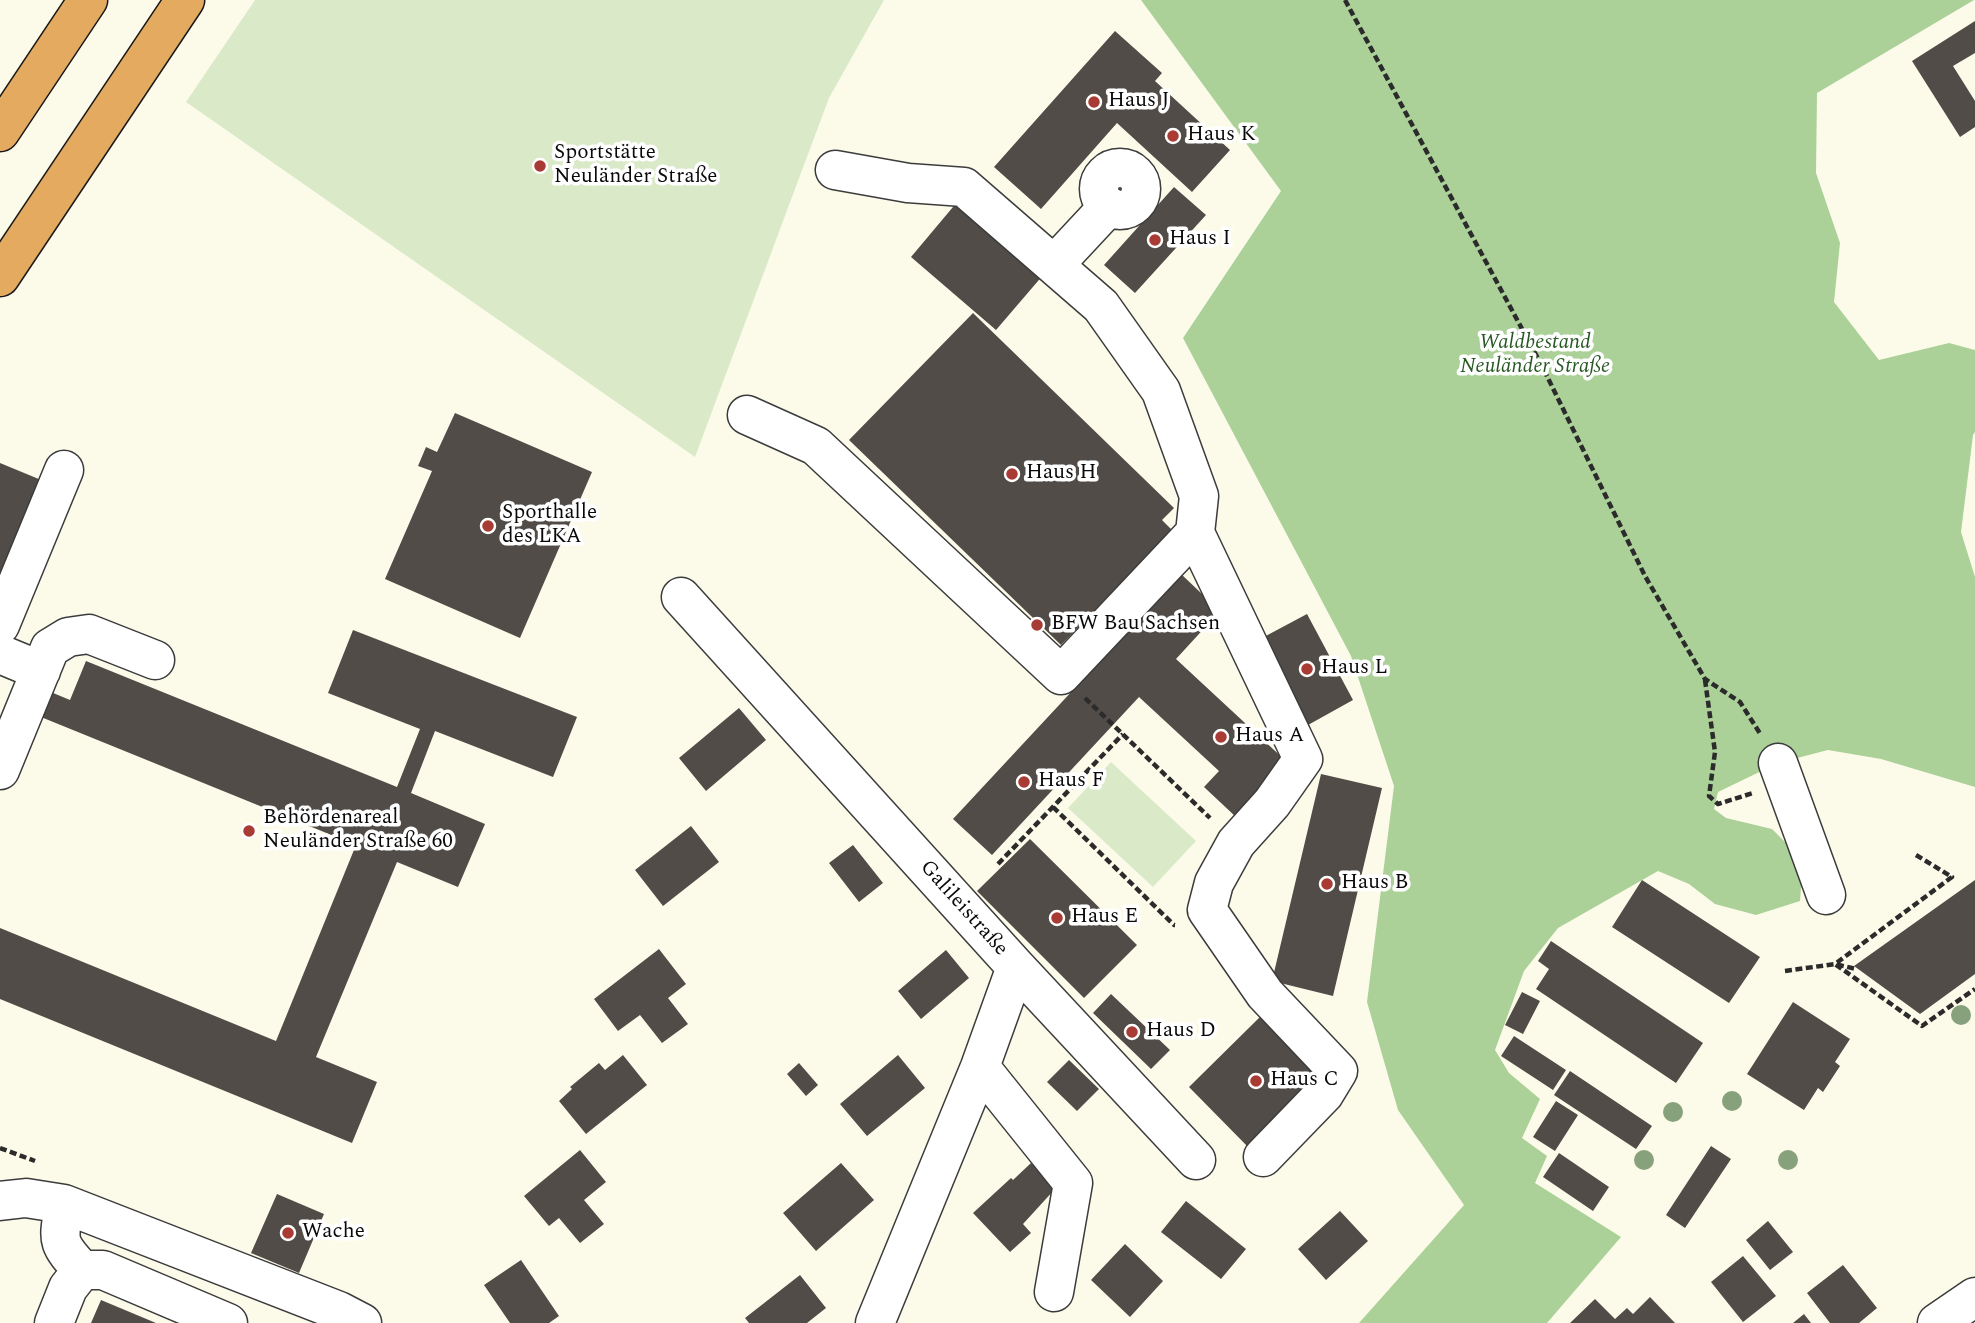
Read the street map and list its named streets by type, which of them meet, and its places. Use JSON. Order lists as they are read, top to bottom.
{
  "streets": {
    "street": ["Galileistraße"]
  },
  "parks": ["Waldbestand Neuländer Straße"],
  "places": [
    "Haus J",
    "Haus K",
    "Sportstätte Neuländer Straße",
    "Haus I",
    "Haus H",
    "Sporthalle des LKA",
    "BFW Bau Sachsen",
    "Haus L",
    "Haus A",
    "Haus F",
    "Behördenareal Neuländer Straße 60",
    "Haus B",
    "Haus E",
    "Haus D",
    "Haus C",
    "Wache"
  ]
}
